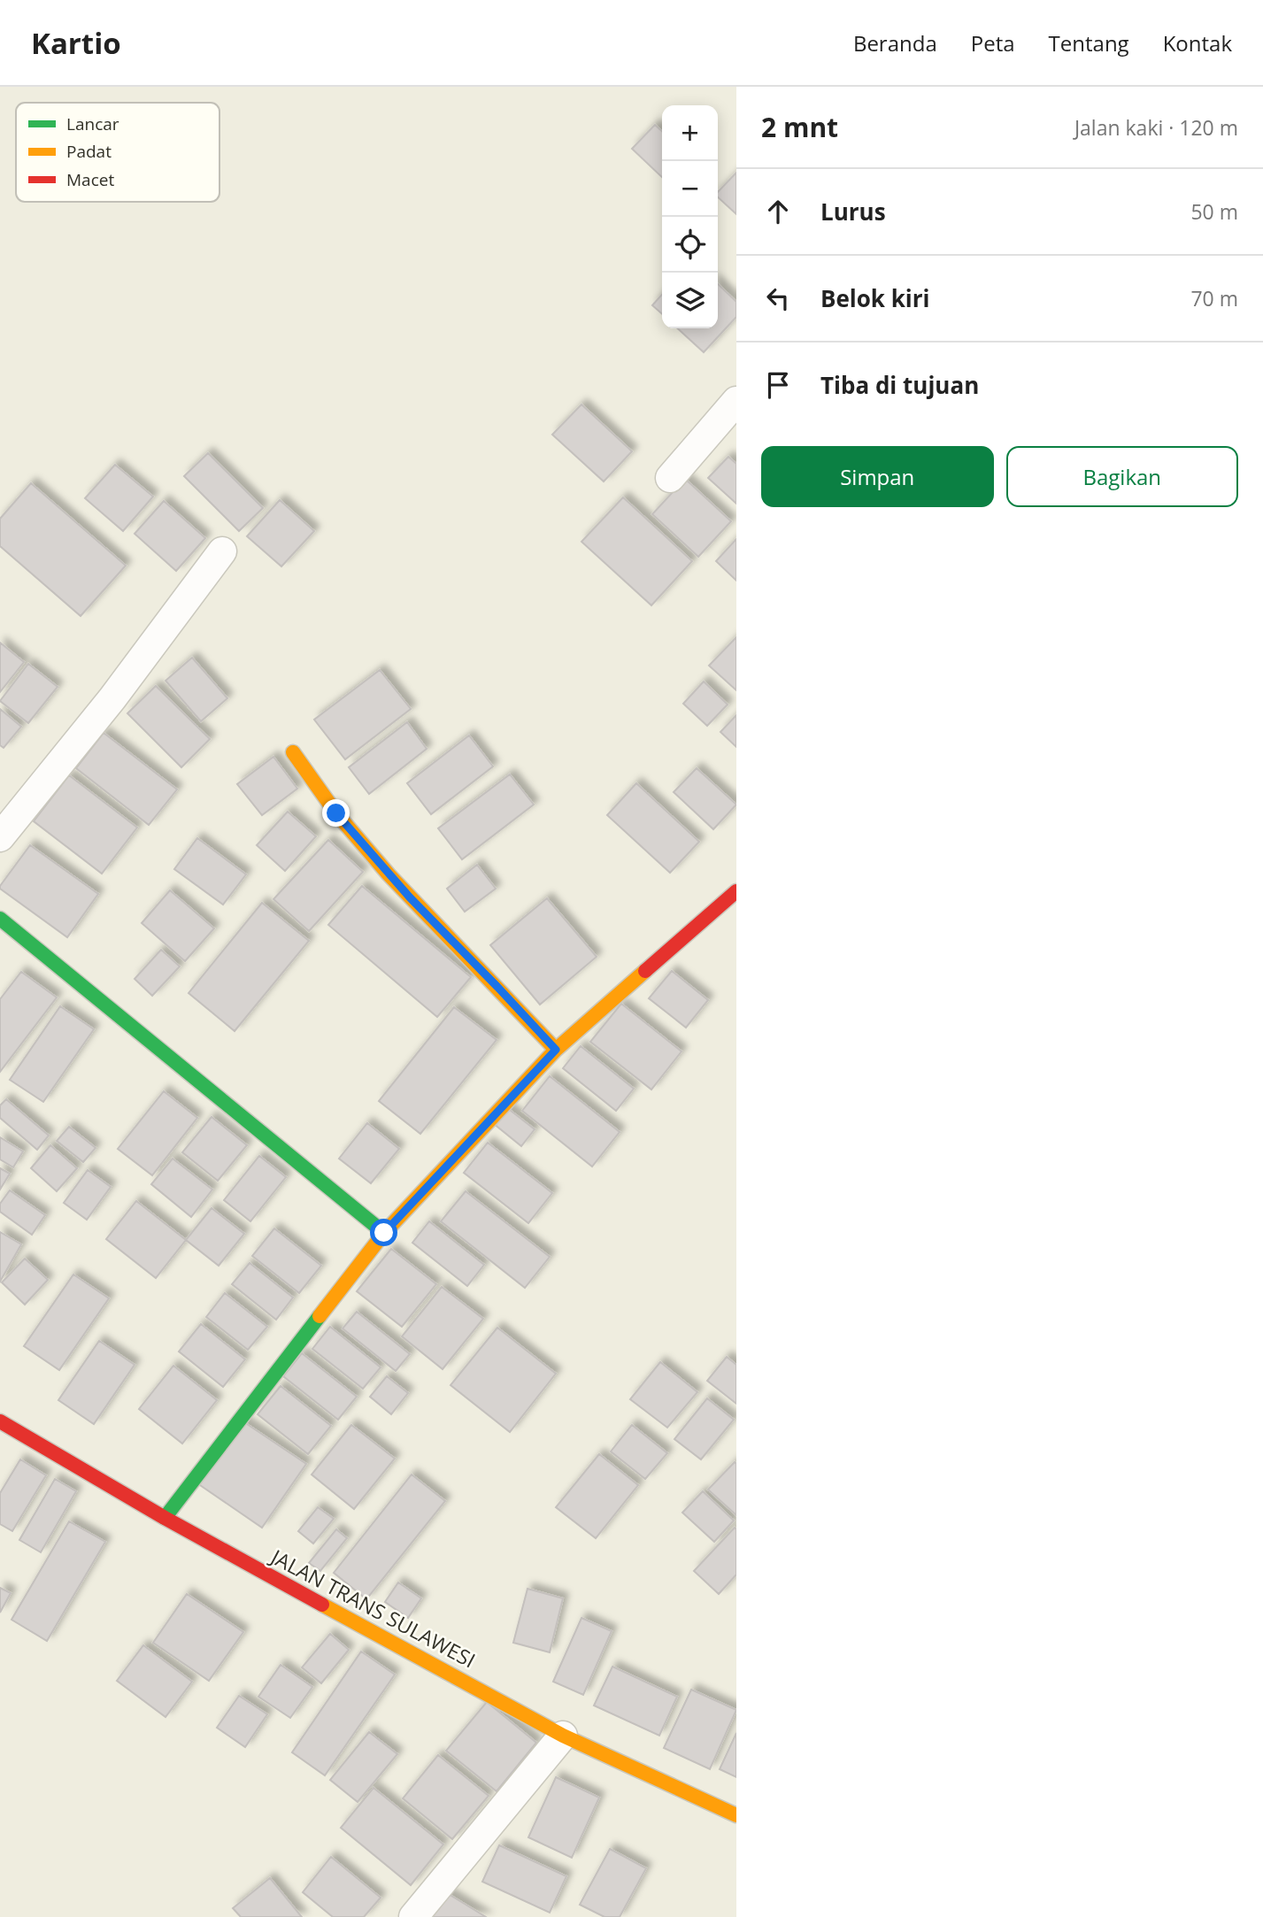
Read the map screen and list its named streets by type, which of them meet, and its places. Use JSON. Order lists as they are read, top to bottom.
{
  "streets": {
    "main road": ["JALAN TRANS SULAWESI"]
  },
  "legend": ["Lancar", "Padat", "Macet"],
  "page": {
    "header": "Kartio",
    "nav": [
      "Beranda",
      "Peta",
      "Tentang",
      "Kontak"
    ],
    "heading": ["2 mnt", "Jalan kaki · 120 m"],
    "map_buttons": ["+", "−"],
    "list": [
      ["Lurus", "50 m"],
      ["Belok kiri", "70 m"],
      "Tiba di tujuan"
    ],
    "buttons": ["Simpan", "Bagikan"]
  }
}
